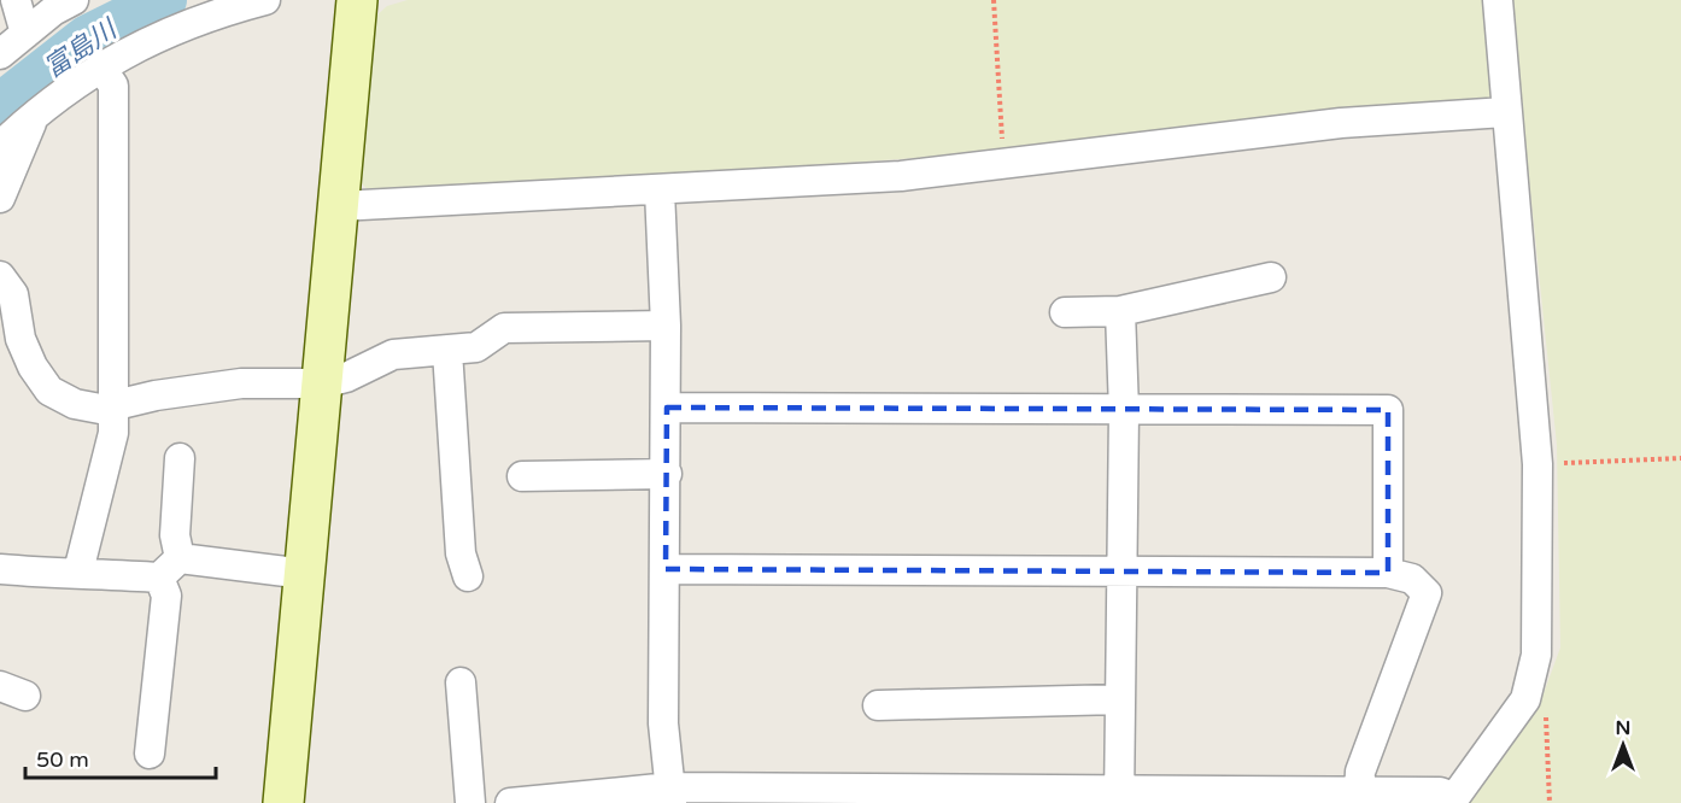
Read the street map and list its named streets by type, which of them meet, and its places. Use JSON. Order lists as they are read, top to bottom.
{
  "water": ["富島川"],
  "scale_bar": "50 m",
  "north": "top"
}
